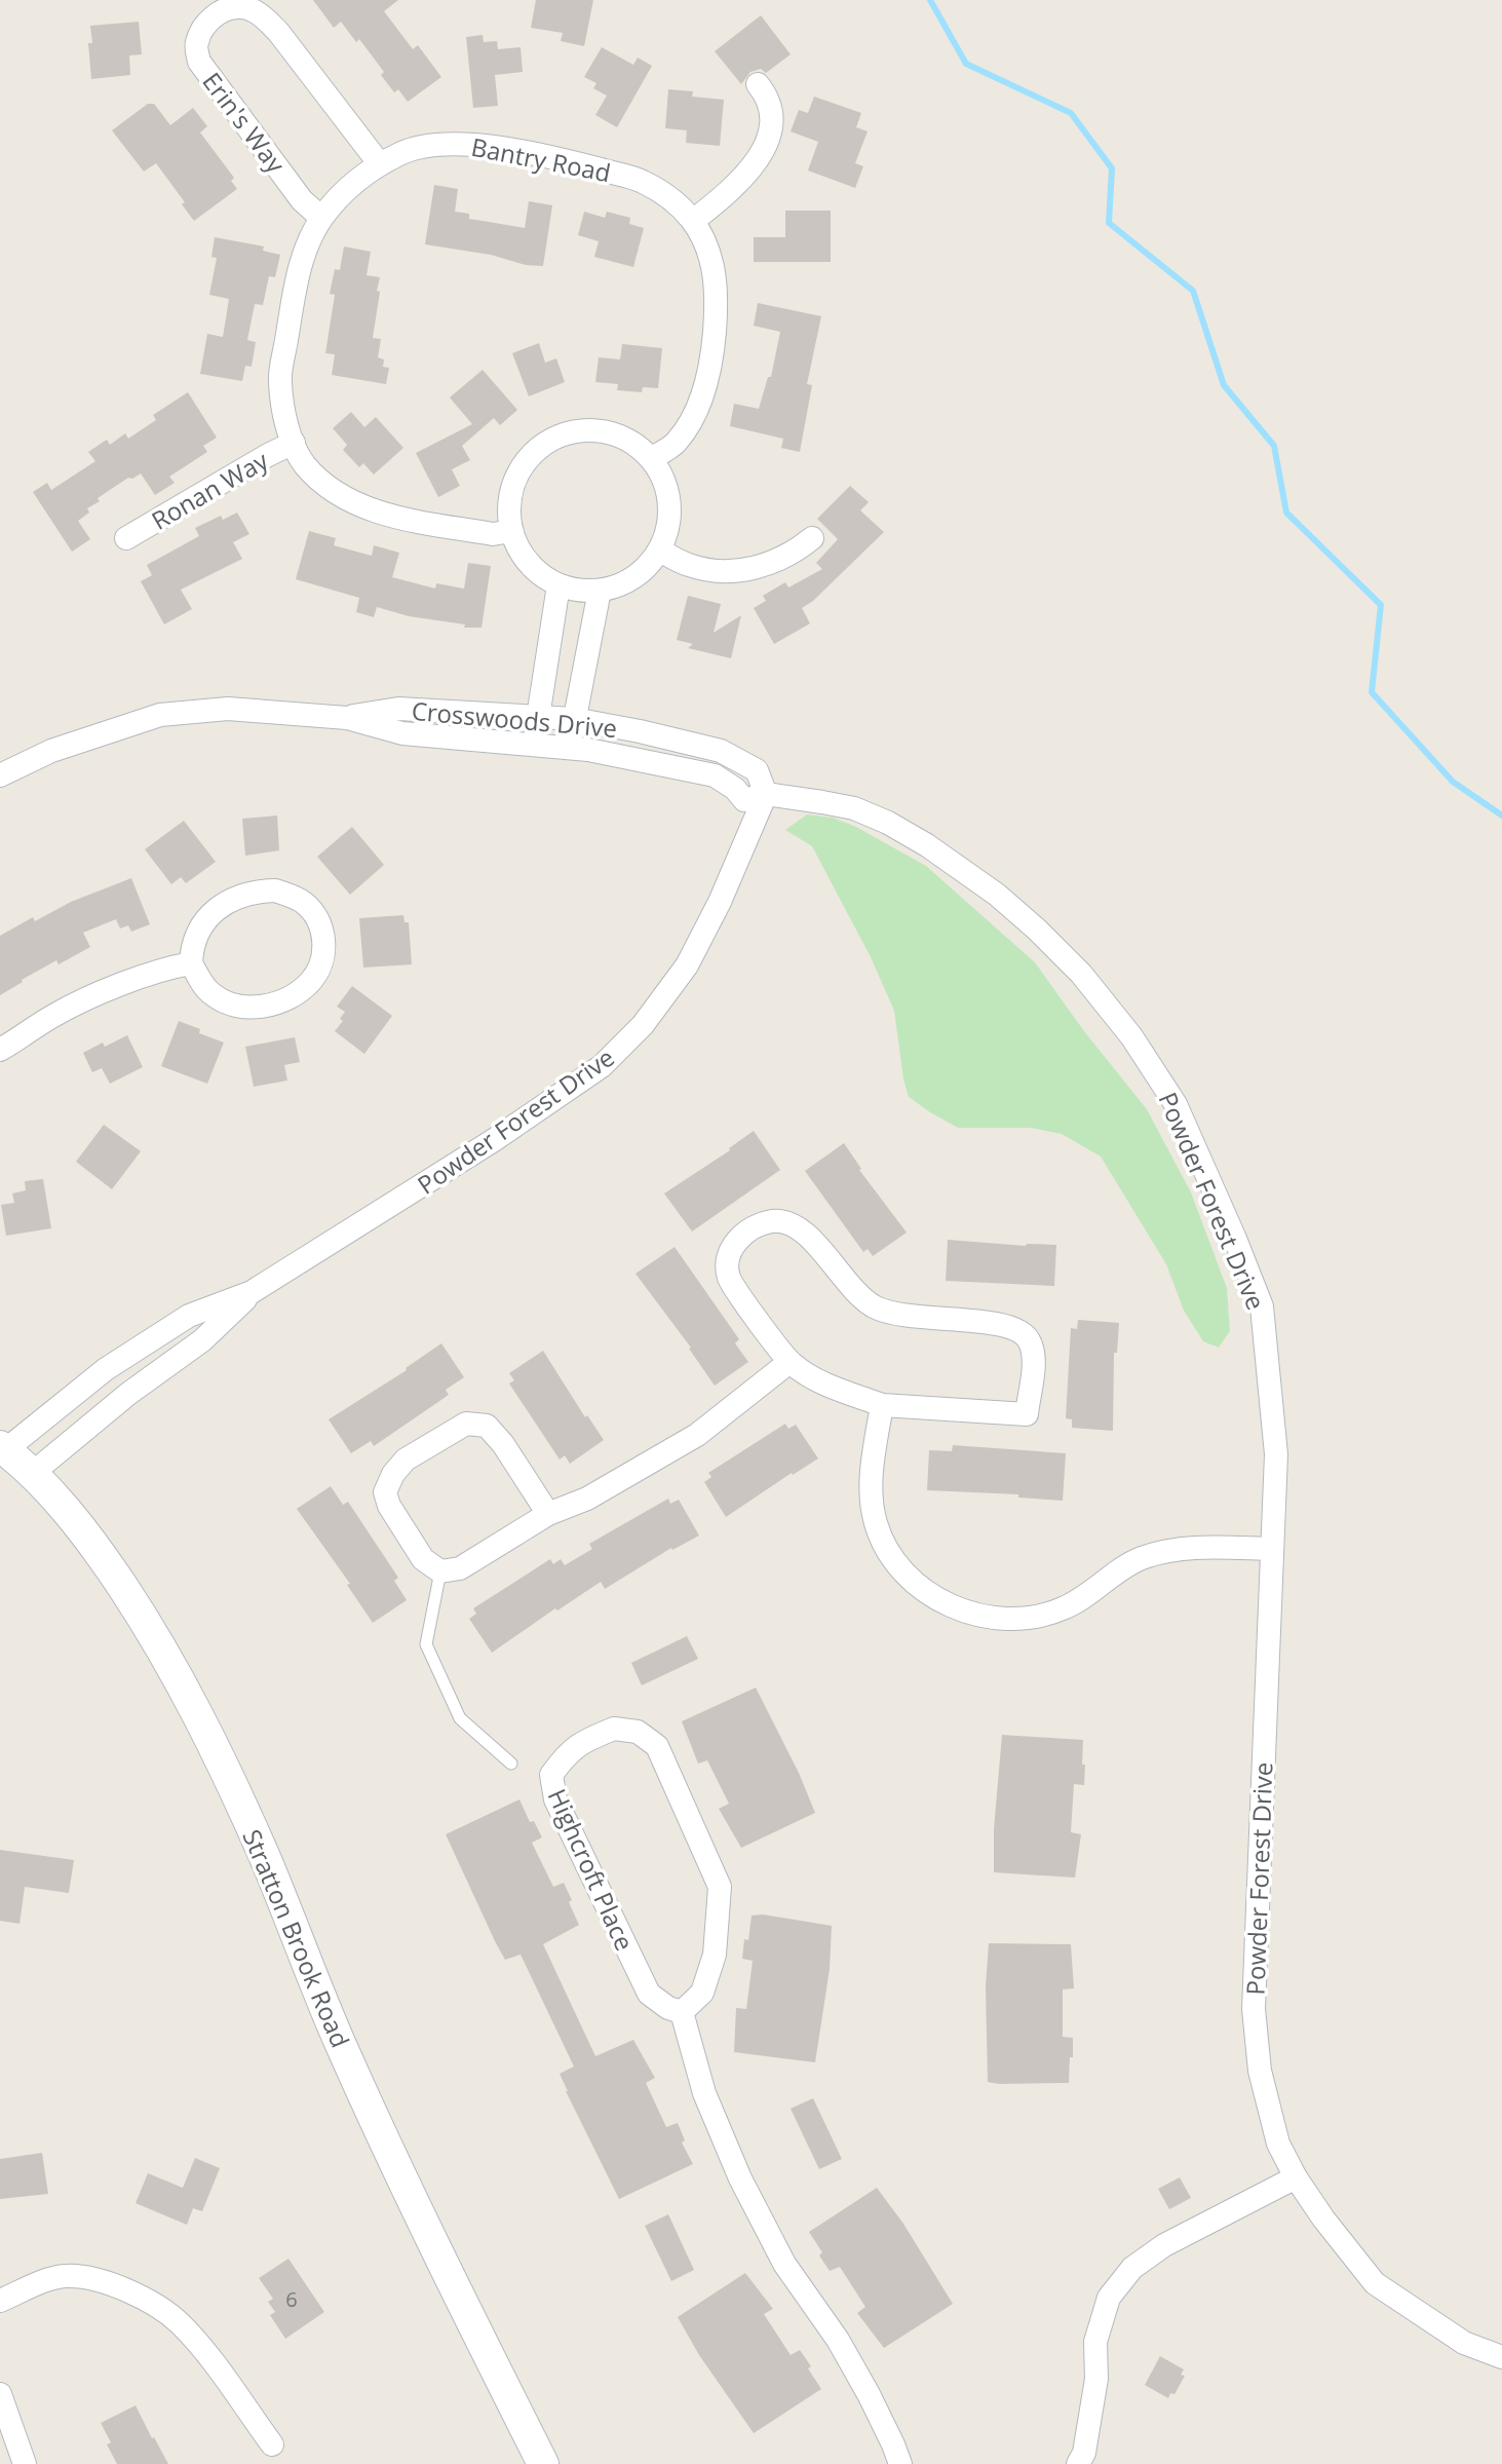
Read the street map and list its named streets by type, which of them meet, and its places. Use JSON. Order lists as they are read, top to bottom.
{
  "streets": {
    "street": [
      "Erin's Way",
      "Bantry Road",
      "Ronan Way",
      "Crosswoods Drive",
      "Powder Forest Drive",
      "Highcroft Place",
      "Stratton Brook Road"
    ]
  },
  "crossings": [
    ["Erin's Way", "Bantry Road"],
    ["Bantry Road", "Ronan Way"],
    ["Crosswoods Drive", "Powder Forest Drive"],
    ["Powder Forest Drive", "Stratton Brook Road"]
  ],
  "house_numbers": ["6"]
}
